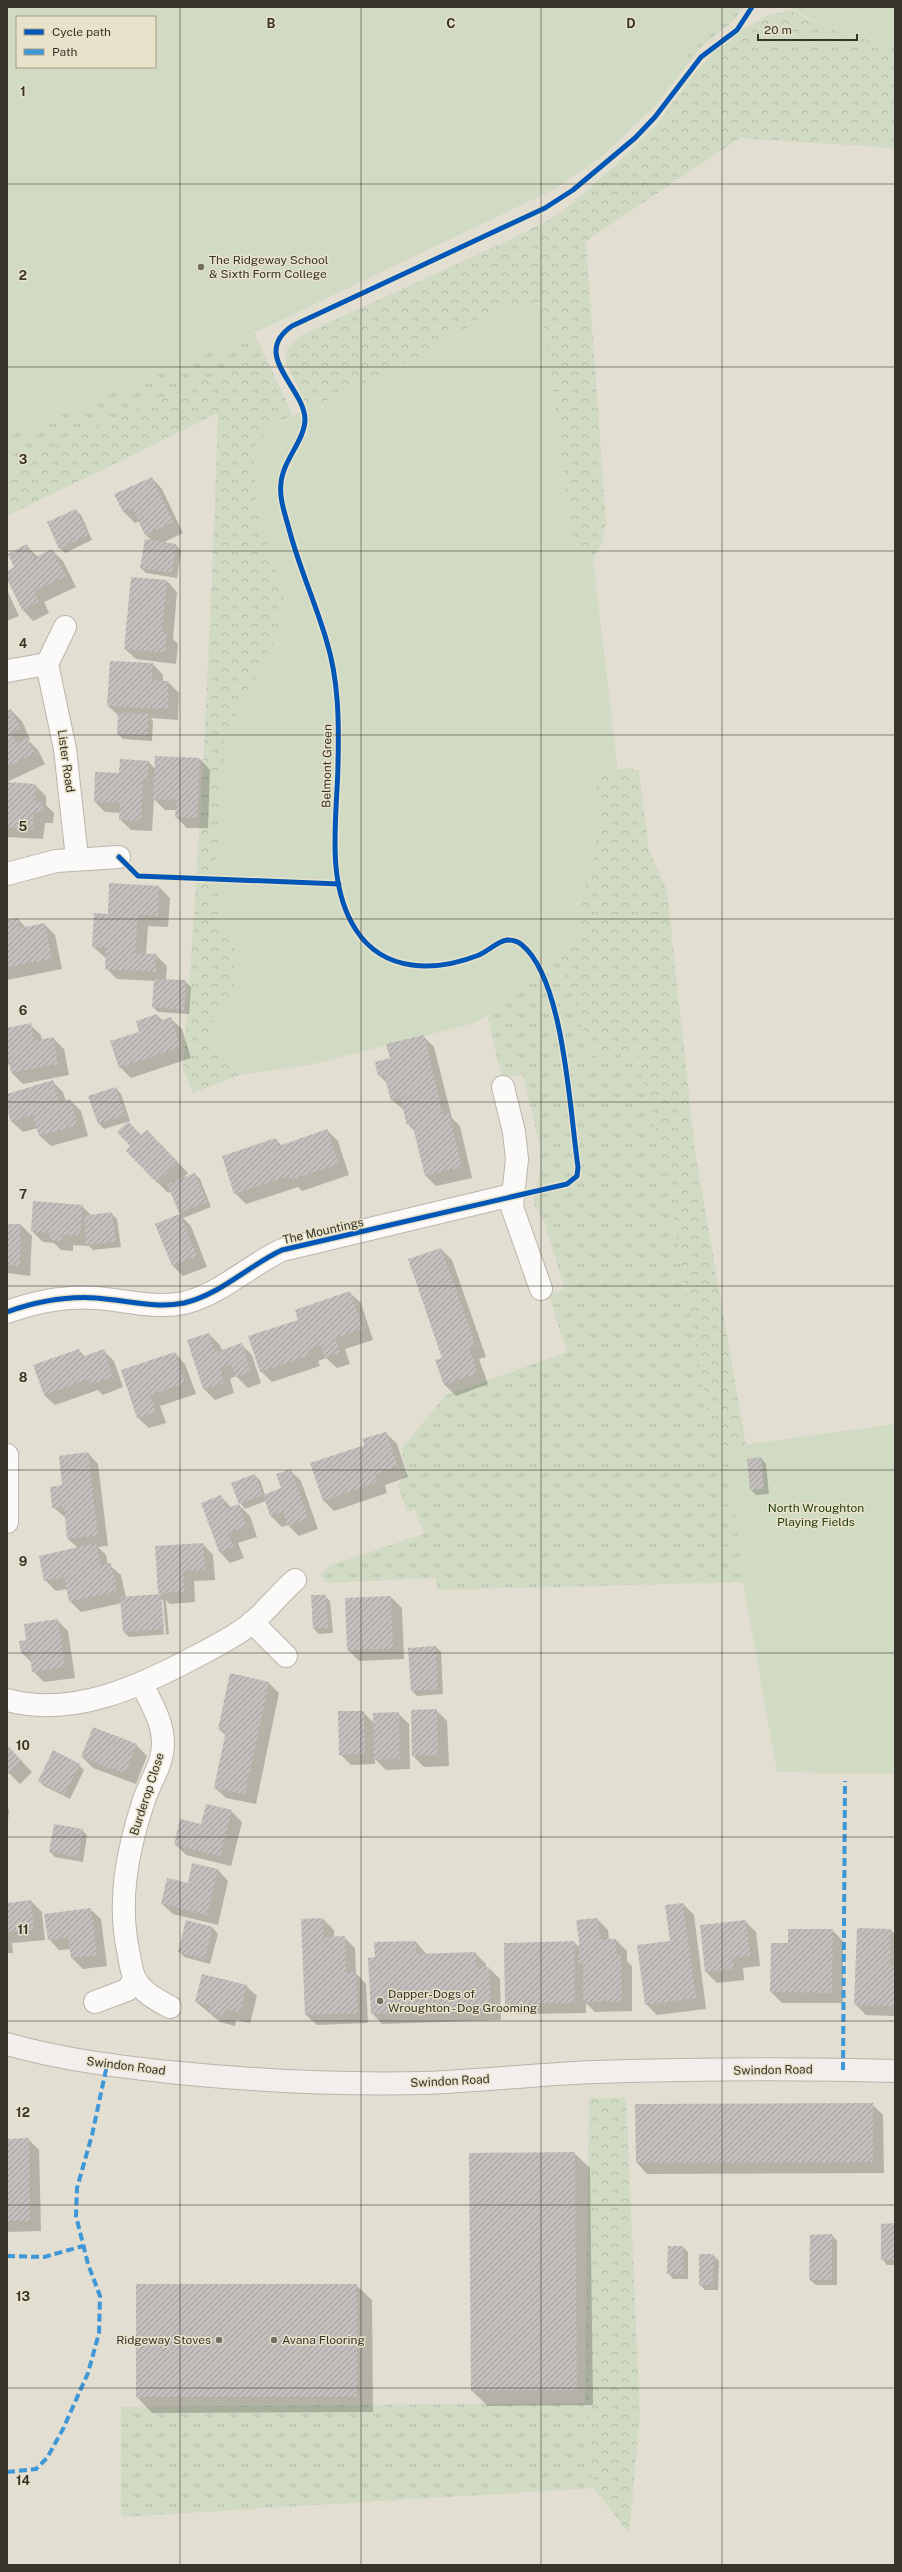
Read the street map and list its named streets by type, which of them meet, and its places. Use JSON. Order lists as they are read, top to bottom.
{
  "streets": {
    "main road": ["Swindon Road"],
    "street": ["Lister Road", "The Mountings", "Burderop Close"],
    "cycle path": ["Belmont Green"]
  },
  "parks": ["North Wroughton Playing Fields"],
  "places": [
    "The Ridgeway School & Sixth Form College",
    "Dapper-Dogs of Wroughton - Dog Grooming",
    "Ridgeway Stoves",
    "Avana Flooring"
  ],
  "legend": ["Cycle path", "Path"],
  "scale_bar": "20 m",
  "grid": {
    "columns": ["B", "C", "D"],
    "rows": [
      "1",
      "2",
      "3",
      "4",
      "5",
      "6",
      "7",
      "8",
      "9",
      "10",
      "11",
      "12",
      "13",
      "14"
    ]
  }
}
